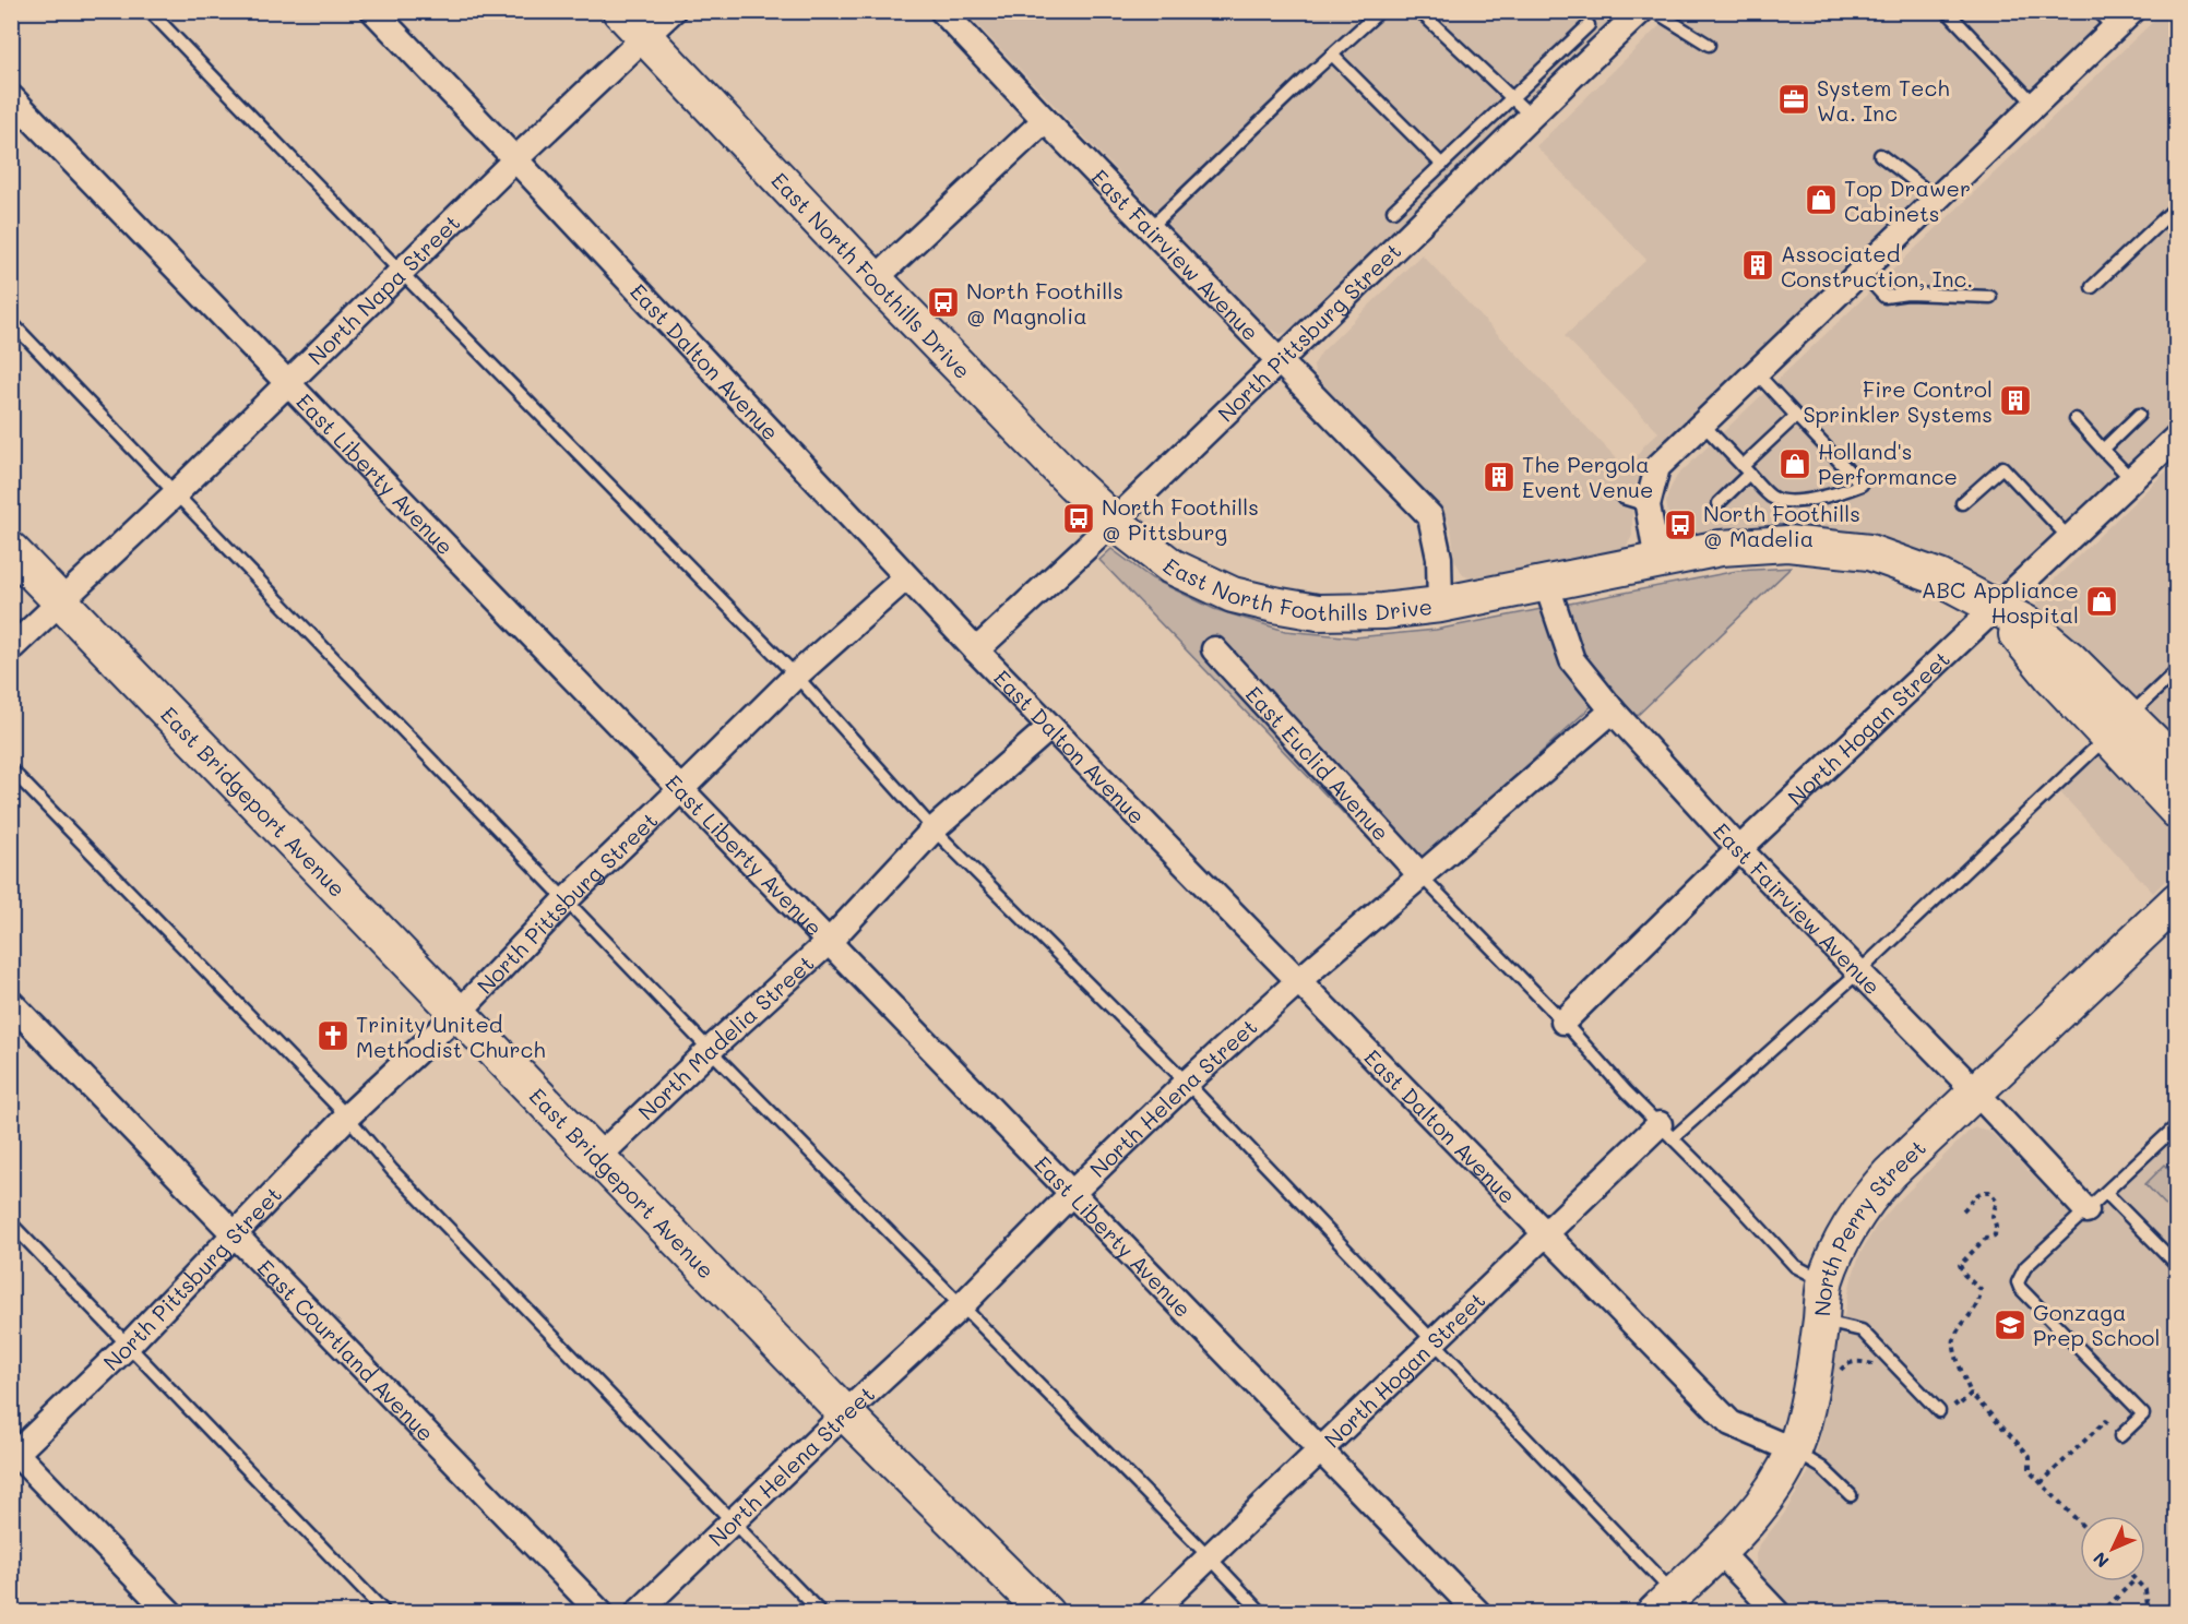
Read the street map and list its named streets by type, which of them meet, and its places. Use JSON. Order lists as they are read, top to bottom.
{
  "streets": {
    "street": [
      "East Fairview Avenue",
      "East North Foothills Drive",
      "North Napa Street",
      "North Pittsburg Street",
      "East Dalton Avenue",
      "East Liberty Avenue",
      "North Hogan Street",
      "East Euclid Avenue",
      "East Bridgeport Avenue",
      "North Madelia Street",
      "North Helena Street",
      "North Perry Street",
      "East Courtland Avenue"
    ]
  },
  "crossings": [
    ["East Fairview Avenue", "East North Foothills Drive"],
    ["East Fairview Avenue", "North Pittsburg Street"],
    ["East Fairview Avenue", "North Hogan Street"],
    ["East Fairview Avenue", "North Helena Street"],
    ["East Fairview Avenue", "North Perry Street"],
    ["East North Foothills Drive", "North Napa Street"],
    ["East North Foothills Drive", "North Pittsburg Street"],
    ["East North Foothills Drive", "North Hogan Street"],
    ["North Napa Street", "East Dalton Avenue"],
    ["North Napa Street", "East Liberty Avenue"],
    ["North Napa Street", "East Bridgeport Avenue"],
    ["North Pittsburg Street", "East Dalton Avenue"],
    ["North Pittsburg Street", "East Liberty Avenue"],
    ["North Pittsburg Street", "East Bridgeport Avenue"],
    ["North Pittsburg Street", "East Courtland Avenue"],
    ["East Dalton Avenue", "North Hogan Street"],
    ["East Dalton Avenue", "North Madelia Street"],
    ["East Dalton Avenue", "North Helena Street"],
    ["East Dalton Avenue", "North Perry Street"],
    ["East Liberty Avenue", "North Hogan Street"],
    ["East Liberty Avenue", "North Madelia Street"],
    ["East Liberty Avenue", "North Helena Street"],
    ["East Euclid Avenue", "North Helena Street"],
    ["East Bridgeport Avenue", "North Madelia Street"],
    ["East Bridgeport Avenue", "North Helena Street"]
  ],
  "places": {
    "office": ["System Tech Wa. Inc"],
    "shop": ["Top Drawer Cabinets", "Holland's Performance", "ABC Appliance Hospital"],
    "building": ["Associated Construction, Inc.", "Fire Control Sprinkler Systems", "The Pergola Event Venue"],
    "bus stop": ["North Foothills @ Magnolia", "North Foothills @ Pittsburg", "North Foothills @ Madelia"],
    "church": ["Trinity United Methodist Church"],
    "school or university": ["Gonzaga Prep School"]
  },
  "north": "bottom left"
}
